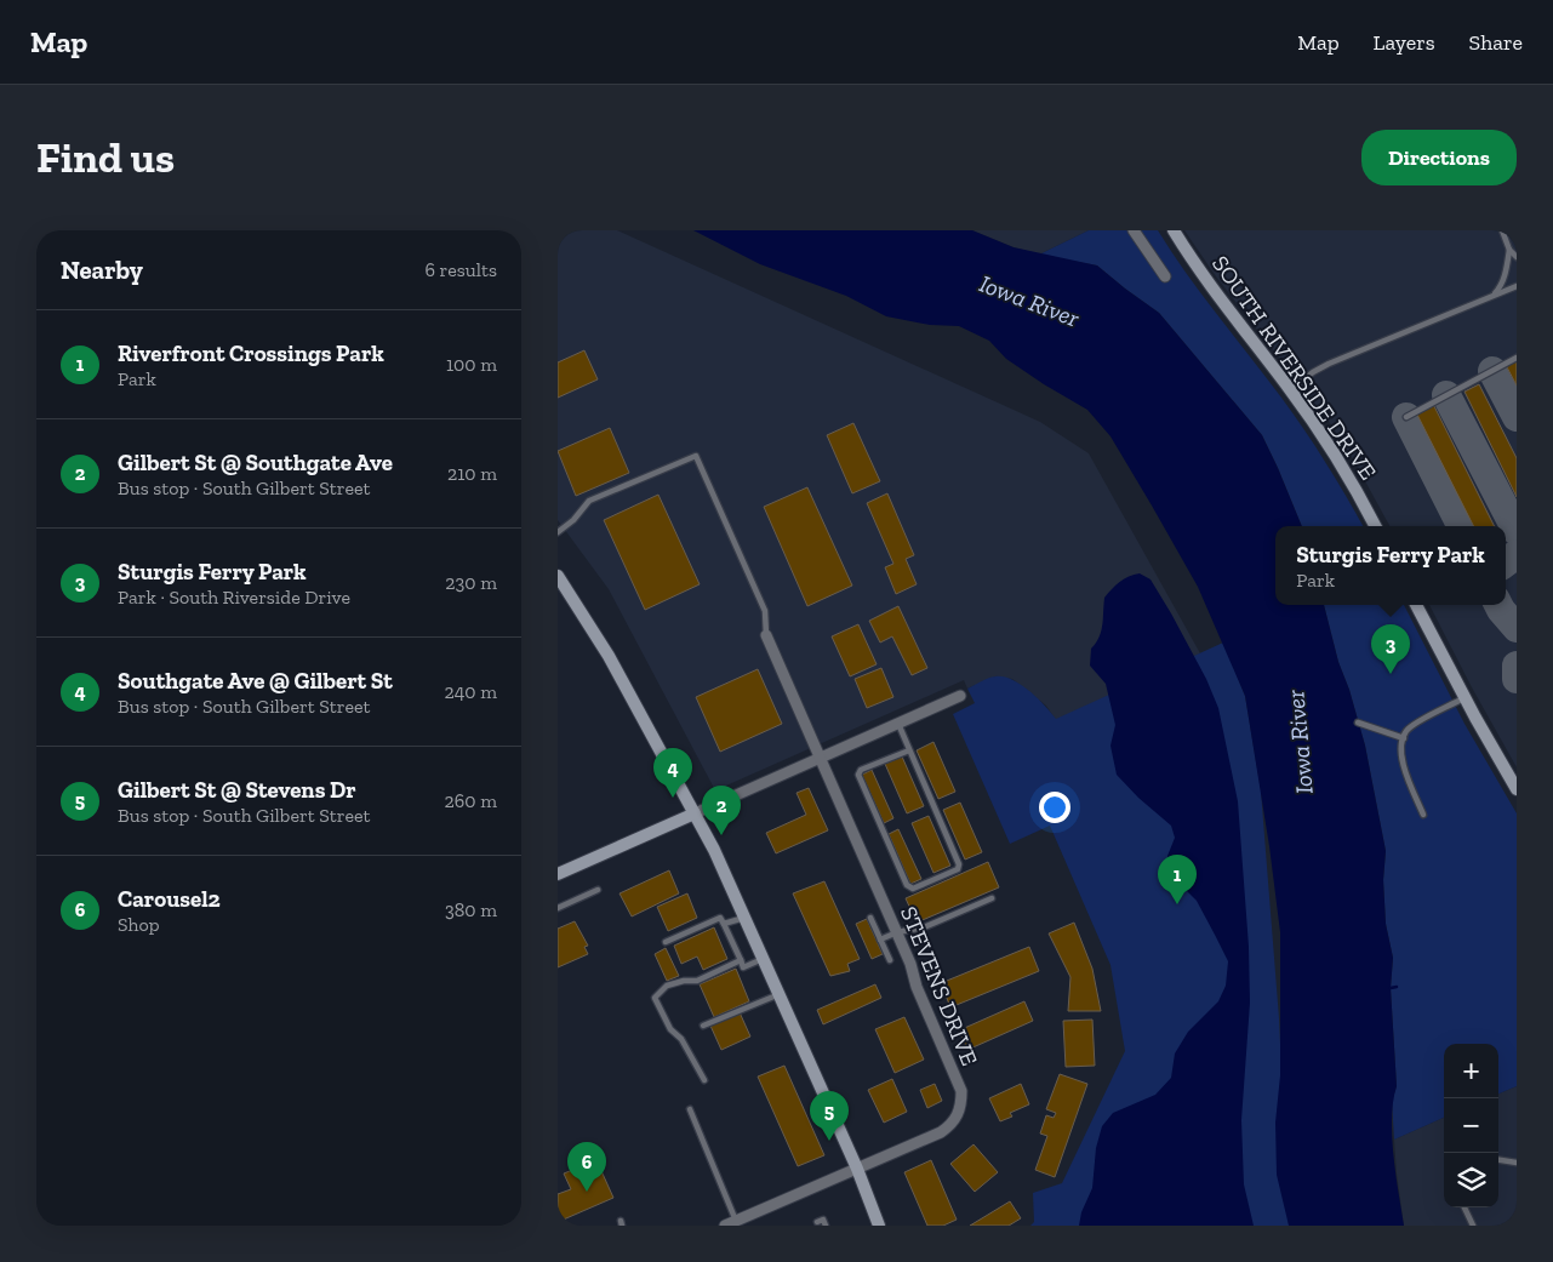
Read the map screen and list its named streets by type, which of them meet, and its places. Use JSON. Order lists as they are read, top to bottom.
{
  "streets": {
    "main road": ["SOUTH RIVERSIDE DRIVE"],
    "street": ["STEVENS DRIVE"]
  },
  "water": ["Iowa River"],
  "page": {
    "header": "Map",
    "nav": ["Map", "Layers", "Share"],
    "buttons": "Directions",
    "title": "Find us",
    "heading": ["Nearby", "6 results"],
    "list": [
      {
        "mark": "1",
        "name": "Riverfront Crossings Park",
        "note": "Park",
        "value": "100 m"
      },
      {
        "mark": "2",
        "name": "Gilbert St @ Southgate Ave",
        "note": "Bus stop · South Gilbert Street",
        "value": "210 m"
      },
      {
        "mark": "3",
        "name": "Sturgis Ferry Park",
        "note": "Park · South Riverside Drive",
        "value": "230 m"
      },
      {
        "mark": "4",
        "name": "Southgate Ave @ Gilbert St",
        "note": "Bus stop · South Gilbert Street",
        "value": "240 m"
      },
      {
        "mark": "5",
        "name": "Gilbert St @ Stevens Dr",
        "note": "Bus stop · South Gilbert Street",
        "value": "260 m"
      },
      {
        "mark": "6",
        "name": "Carousel2",
        "note": "Shop",
        "value": "380 m"
      }
    ],
    "popup": ["Sturgis Ferry Park", "Park"],
    "pins": [
      "3",
      "4",
      "2",
      "1",
      "5",
      "6"
    ],
    "map_buttons": ["+", "−"]
  }
}
